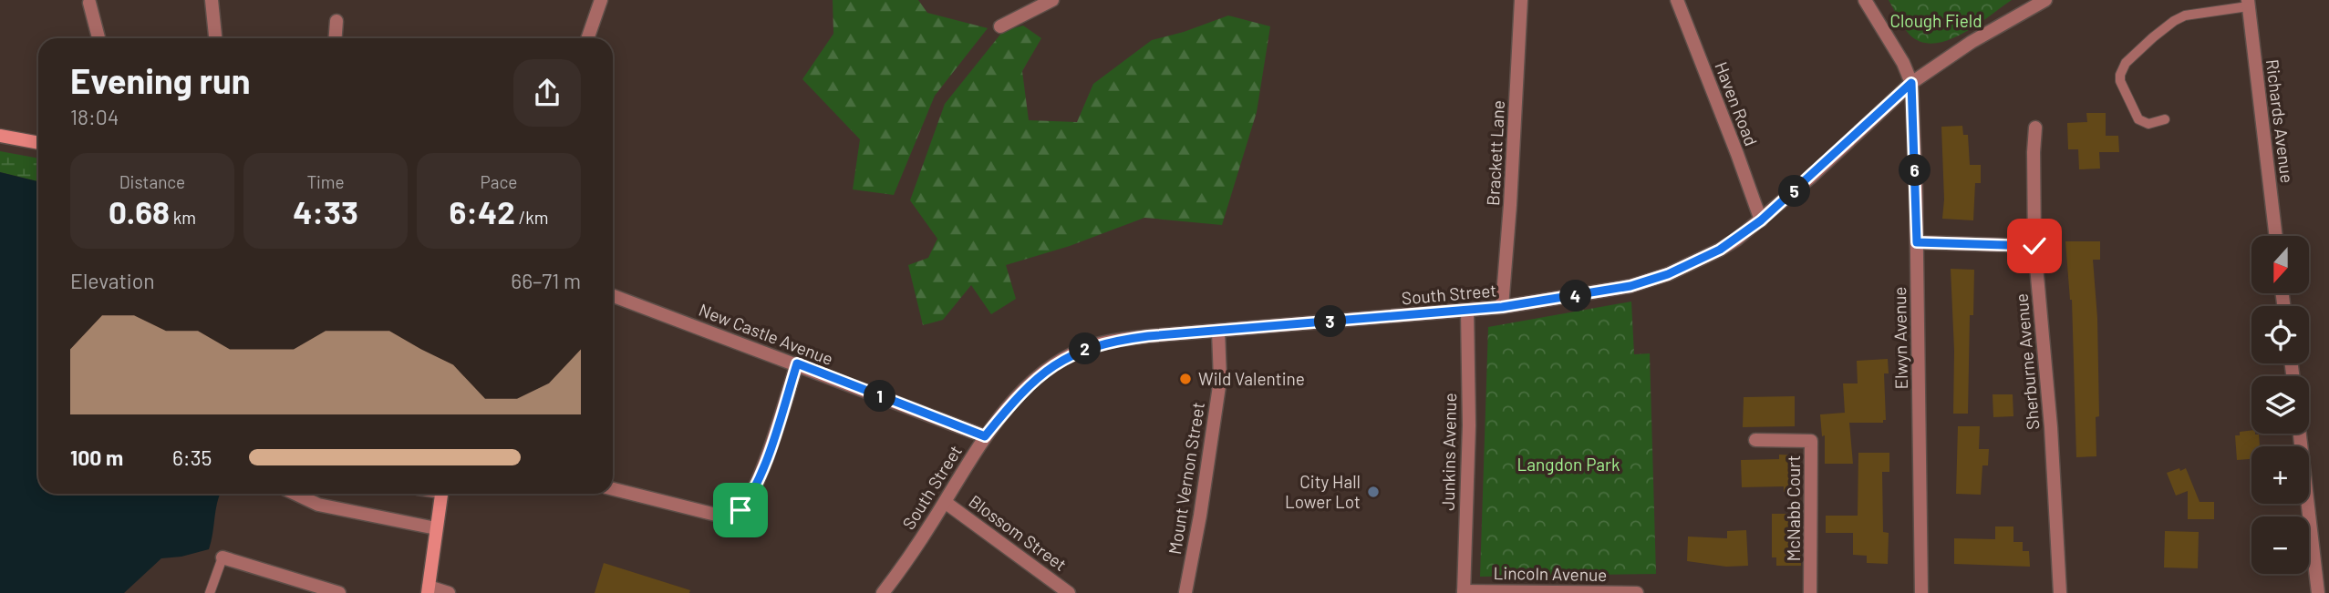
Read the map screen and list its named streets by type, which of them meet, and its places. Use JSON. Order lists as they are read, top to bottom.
{
  "streets": {
    "street": [
      "Haven Road",
      "Richards Avenue",
      "Brackett Lane",
      "South Street",
      "New Castle Avenue",
      "Elwyn Avenue",
      "Sherburne Avenue",
      "Junkins Avenue",
      "Mount Vernon Street",
      "McNabb Court",
      "Blossom Street",
      "Lincoln Avenue"
    ]
  },
  "crossings": [
    ["Haven Road", "South Street"],
    ["Brackett Lane", "South Street"],
    ["South Street", "New Castle Avenue"],
    ["South Street", "Elwyn Avenue"],
    ["South Street", "Junkins Avenue"],
    ["South Street", "Mount Vernon Street"],
    ["South Street", "Blossom Street"],
    ["Junkins Avenue", "Lincoln Avenue"]
  ],
  "parks": ["Clough Field", "Langdon Park"],
  "places": ["Wild Valentine", "City Hall Lower Lot"],
  "north": "bottom",
  "page": {
    "heading": ["Evening run", "18:04"],
    "stats": [
      ["Distance", "0.68 km"],
      ["Time", "4:33"],
      ["Pace", "6:42 /km"]
    ],
    "pins": [
      "6",
      "5",
      "4",
      "3",
      "2",
      "1"
    ],
    "map_buttons": ["+", "−"],
    "chart": ["Elevation", "66–71 m"],
    "list": [
      {
        "name": "100 m",
        "note": "6:35"
      }
    ]
  }
}
